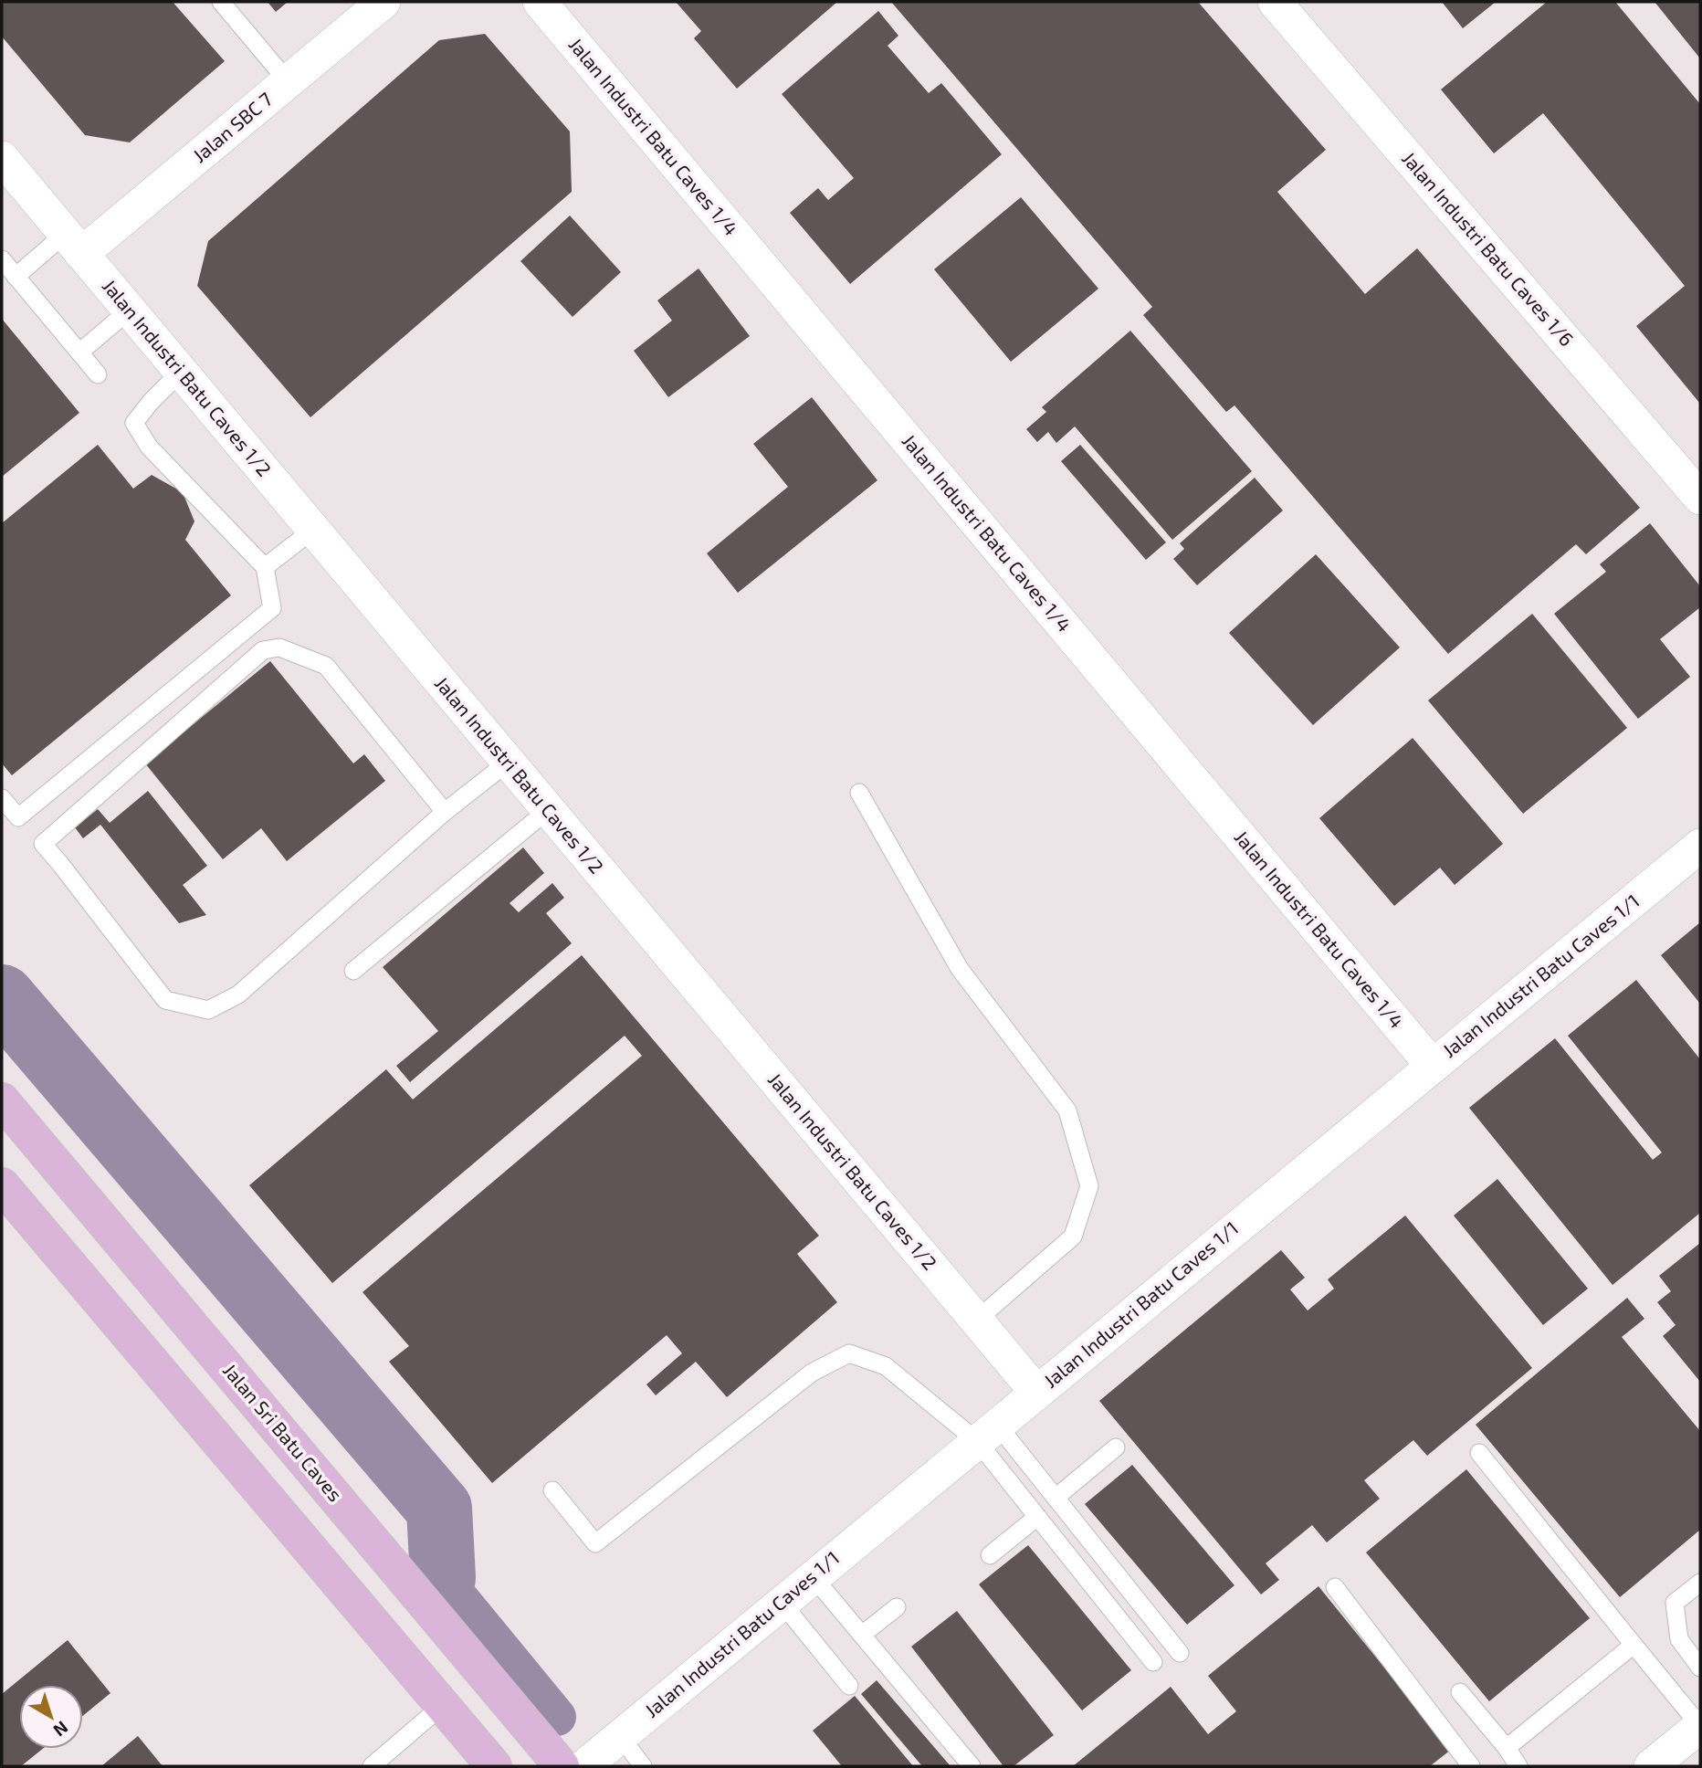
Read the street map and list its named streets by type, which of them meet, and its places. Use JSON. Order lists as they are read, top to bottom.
{
  "streets": {
    "main road": ["Jalan Sri Batu Caves"],
    "street": [
      "Jalan SBC 7",
      "Jalan Industri Batu Caves 1/4",
      "Jalan Industri Batu Caves 1/6",
      "Jalan Industri Batu Caves 1/2",
      "Jalan Industri Batu Caves 1/1"
    ]
  },
  "crossings": [
    ["Jalan SBC 7", "Jalan Industri Batu Caves 1/2"],
    ["Jalan Industri Batu Caves 1/4", "Jalan Industri Batu Caves 1/1"],
    ["Jalan Industri Batu Caves 1/2", "Jalan Industri Batu Caves 1/1"]
  ],
  "north": "bottom right"
}
